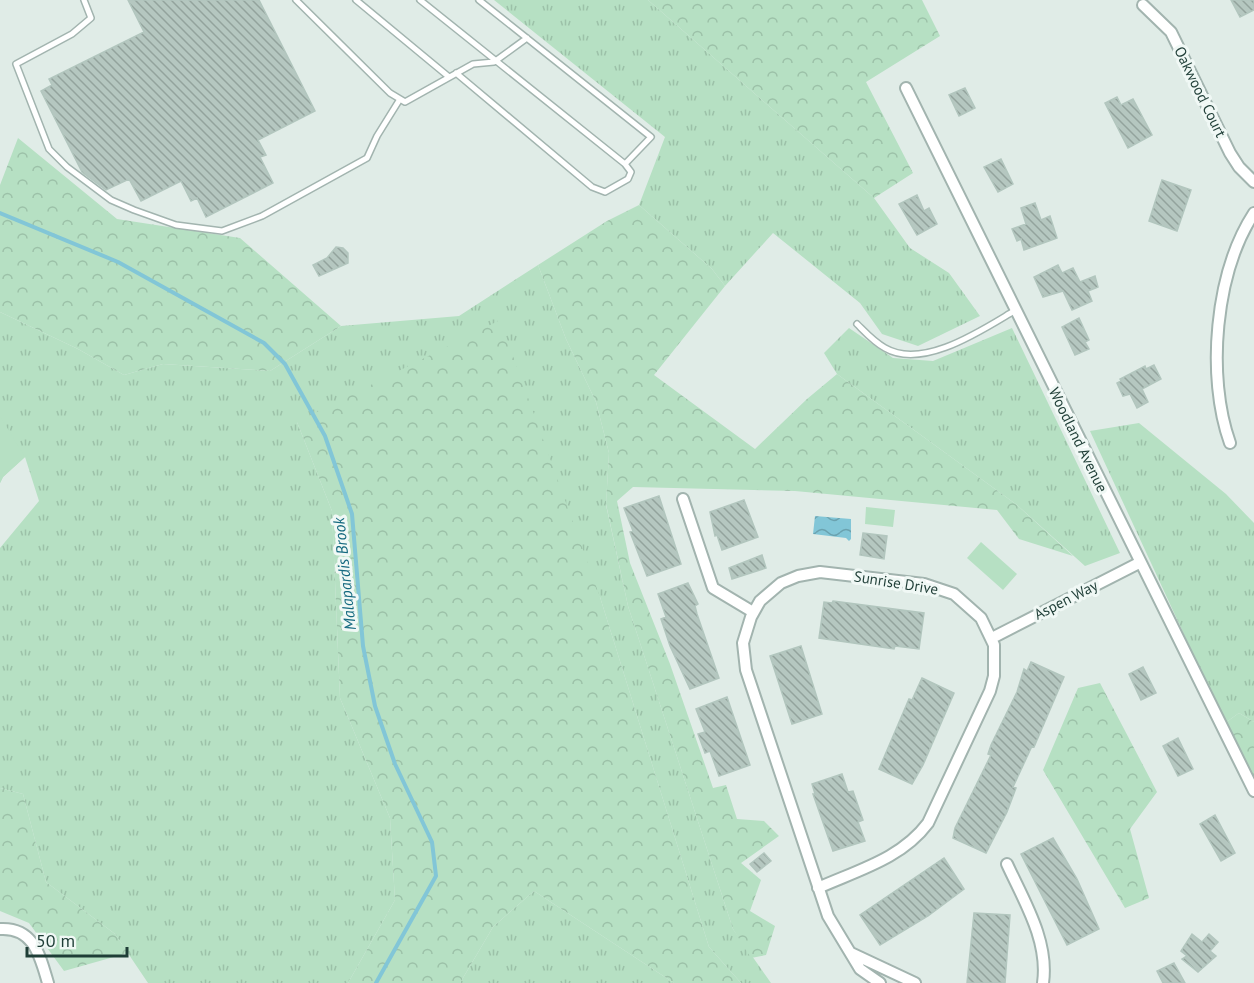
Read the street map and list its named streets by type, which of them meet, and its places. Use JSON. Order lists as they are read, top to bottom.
{
  "streets": {
    "street": [
      "Oakwood Court",
      "Woodland Avenue",
      "Sunrise Drive",
      "Aspen Way"
    ]
  },
  "crossings": [
    ["Woodland Avenue", "Aspen Way"],
    ["Sunrise Drive", "Aspen Way"]
  ],
  "water": ["Malapardis Brook"],
  "scale_bar": "50 m"
}
